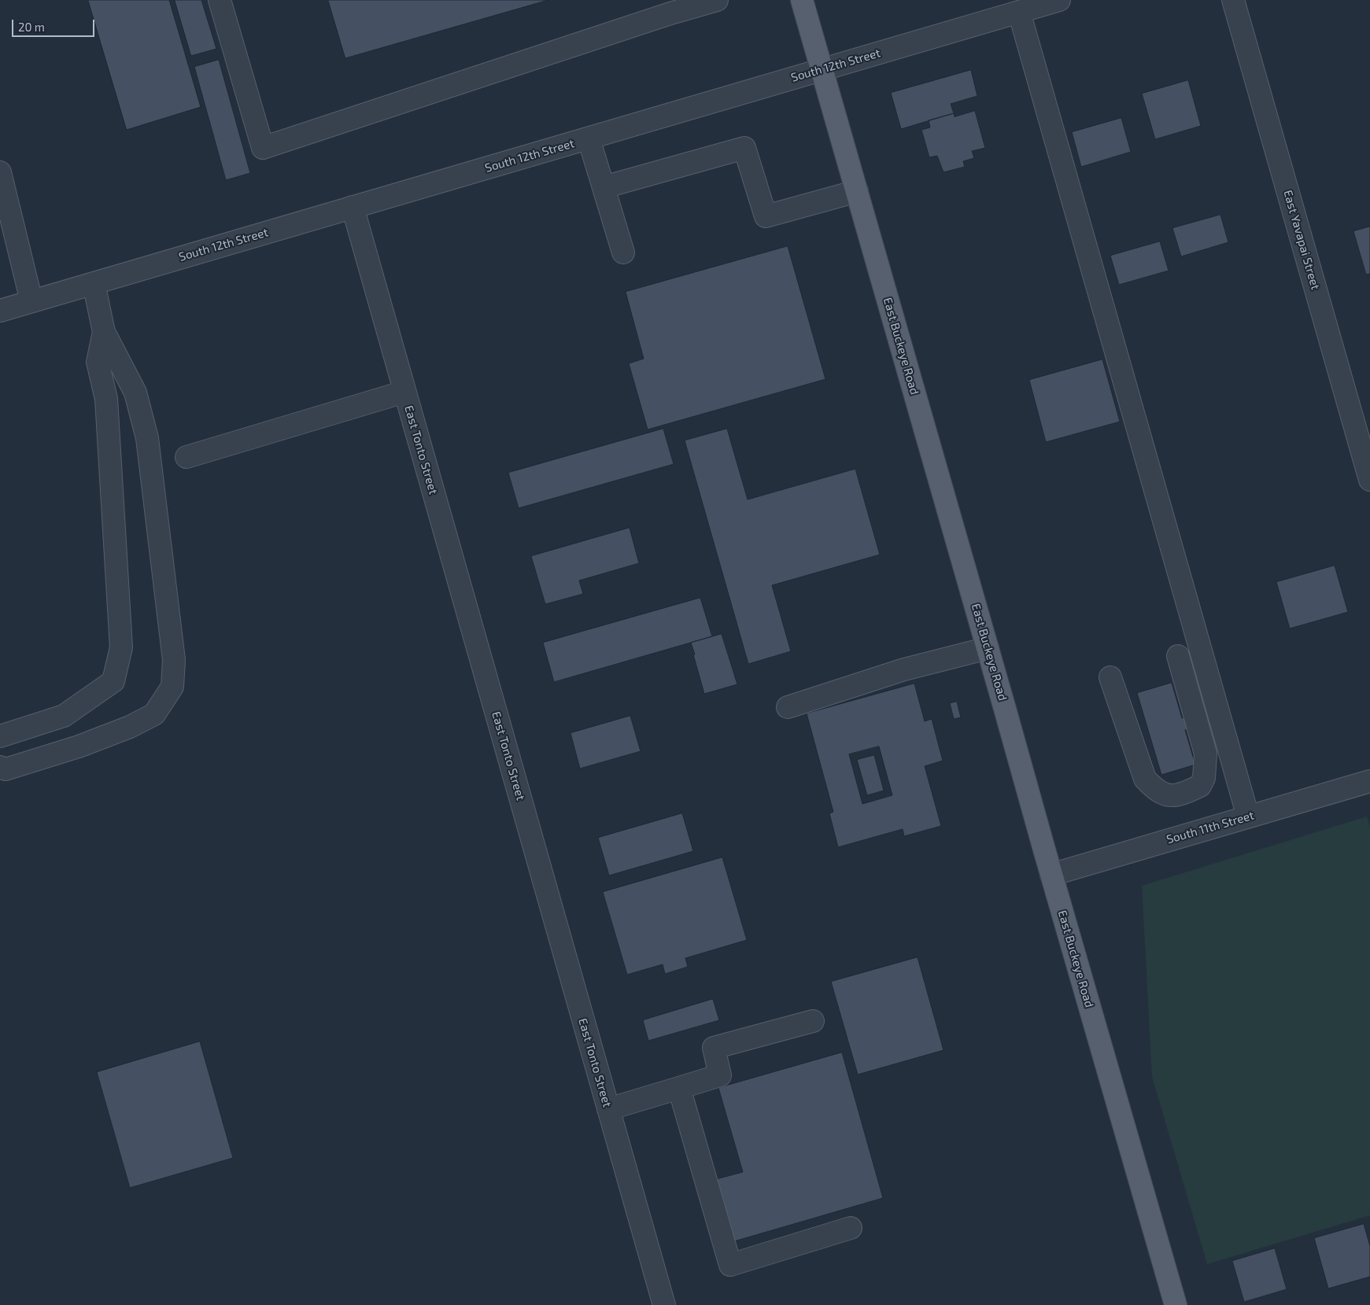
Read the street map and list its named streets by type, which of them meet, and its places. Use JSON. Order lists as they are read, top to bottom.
{
  "streets": {
    "main road": ["East Buckeye Road"],
    "street": [
      "South 12th Street",
      "East Yavapai Street",
      "East Tonto Street",
      "South 11th Street"
    ]
  },
  "crossings": [
    ["South 12th Street", "East Buckeye Road"],
    ["South 12th Street", "East Tonto Street"],
    ["East Buckeye Road", "South 11th Street"]
  ],
  "scale_bar": "20 m"
}
